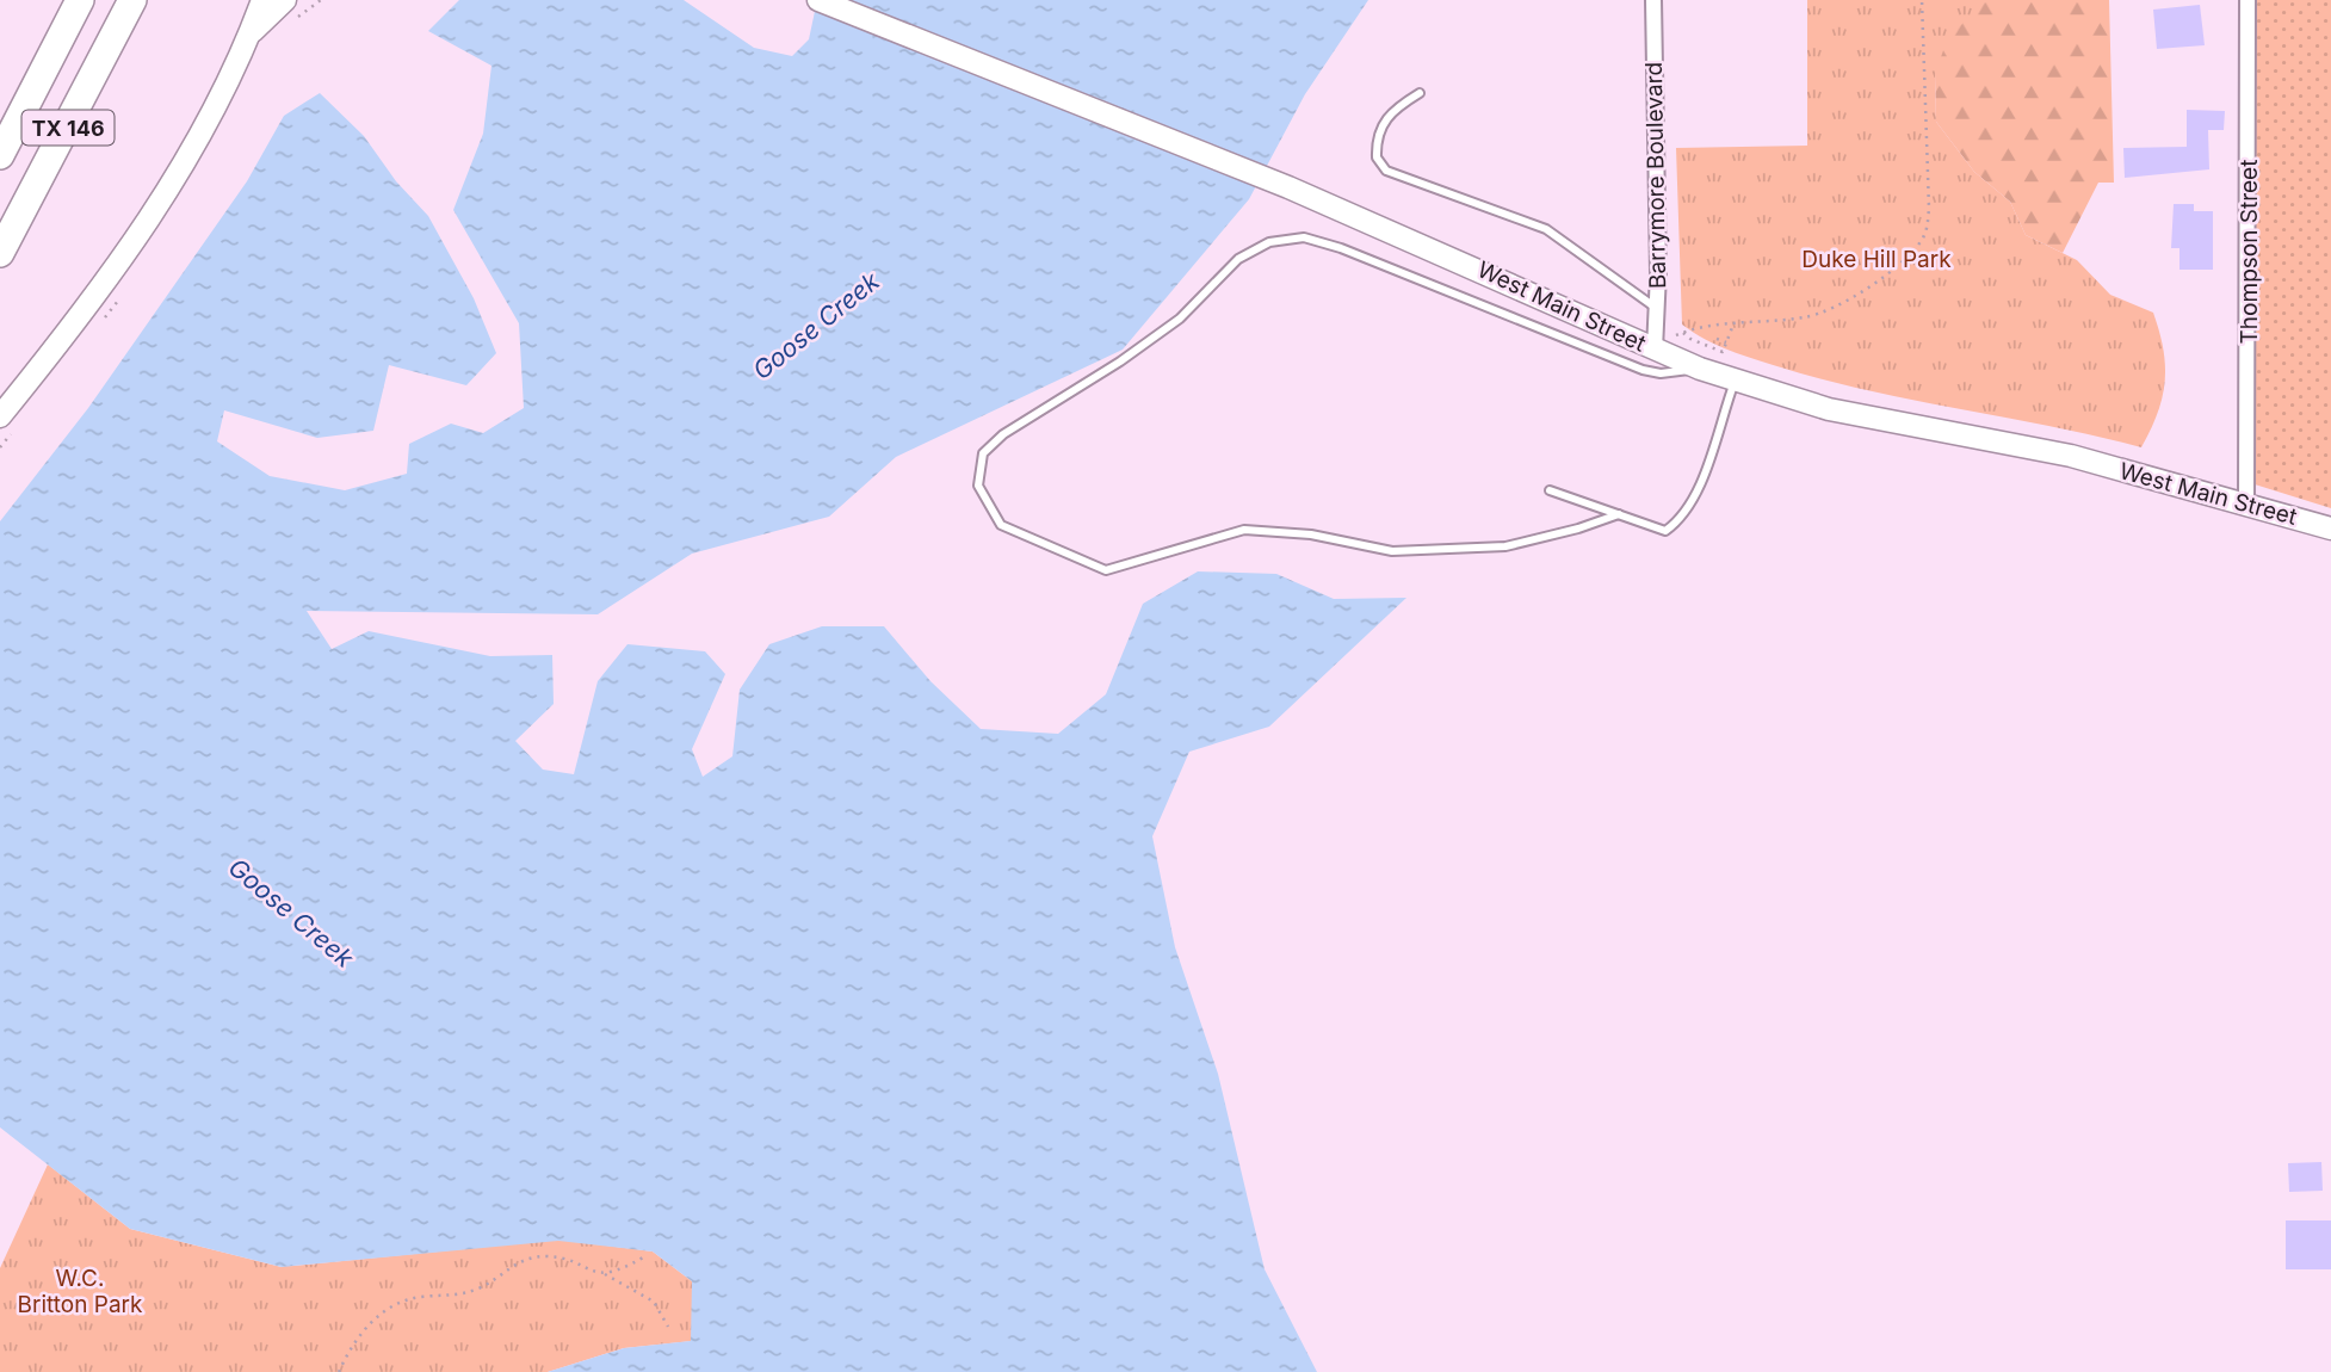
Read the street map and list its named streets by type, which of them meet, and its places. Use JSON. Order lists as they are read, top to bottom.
{
  "streets": {
    "highway": ["TX 146"],
    "main road": ["West Main Street"],
    "street": ["Barrymore Boulevard", "Thompson Street"]
  },
  "crossings": [
    ["Barrymore Boulevard", "West Main Street"],
    ["Thompson Street", "West Main Street"]
  ],
  "water": ["Goose Creek"],
  "parks": ["Duke Hill Park", "W.C. Britton Park"]
}
